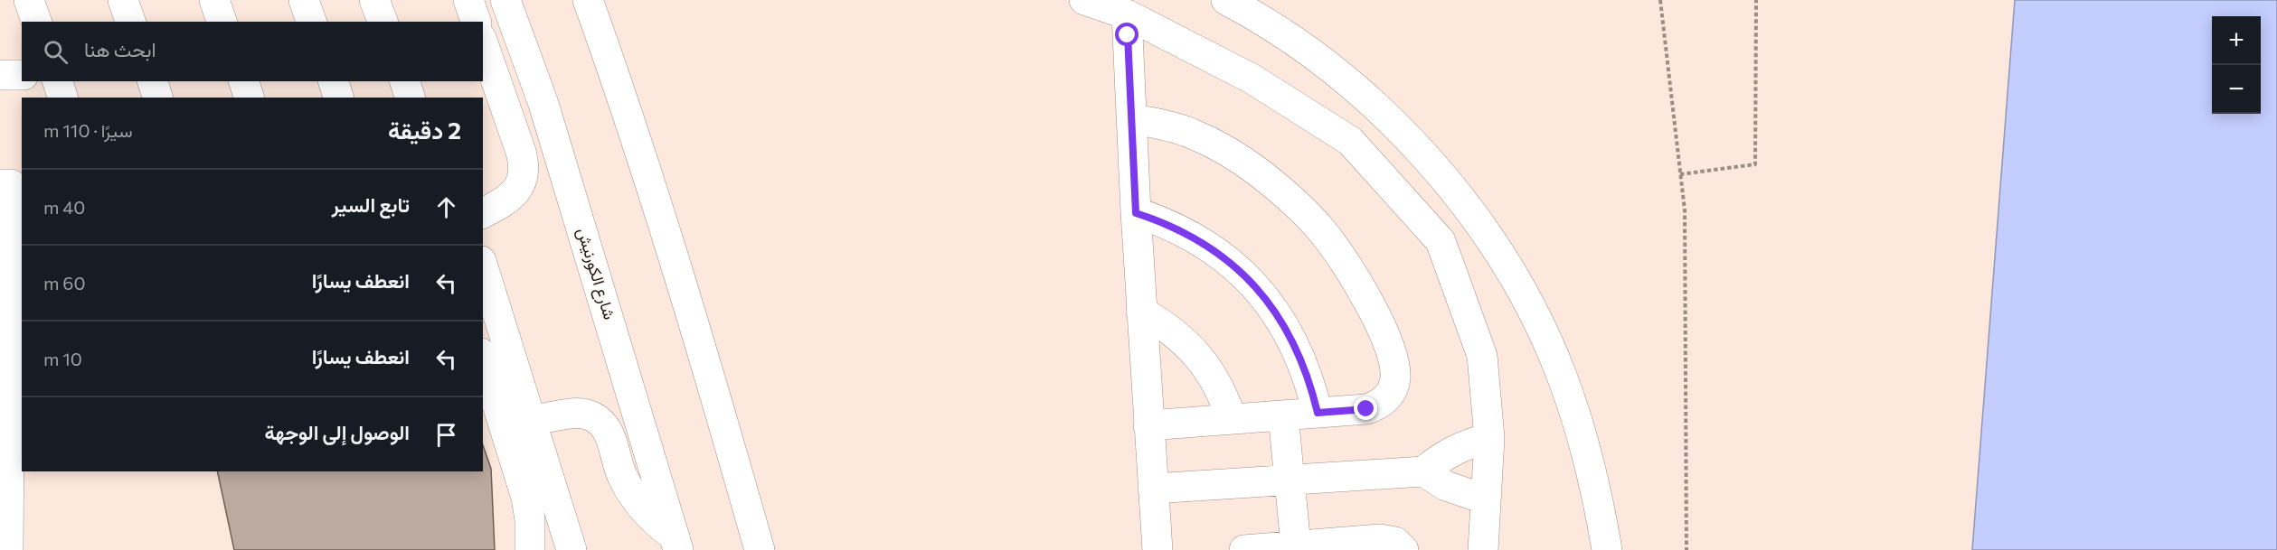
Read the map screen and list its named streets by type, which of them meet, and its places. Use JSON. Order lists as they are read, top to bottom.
{
  "streets": {
    "main road": ["شارع الكورنيش"]
  },
  "page": {
    "map_buttons": ["+", "−"],
    "search": "ابحث هنا",
    "heading": ["2 دقيقة", "سيرًا · 110 m"],
    "list": [
      ["تابع السير", "40 m"],
      ["انعطف يسارًا", "60 m"],
      ["انعطف يسارًا", "10 m"],
      "الوصول إلى الوجهة"
    ]
  }
}
